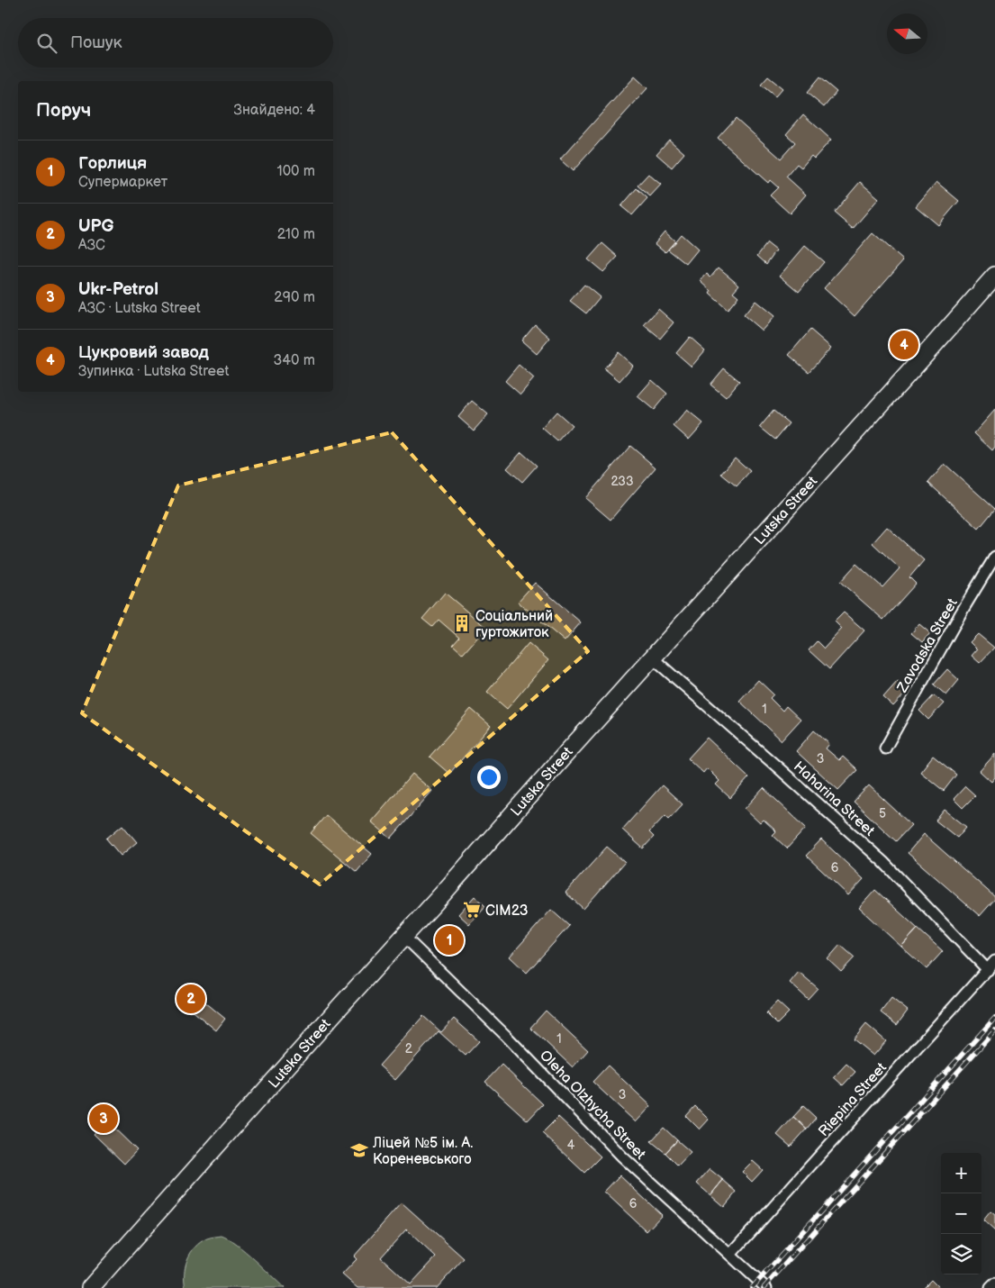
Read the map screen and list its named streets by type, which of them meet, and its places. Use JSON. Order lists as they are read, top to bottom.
{
  "streets": {
    "main road": ["Lutska Street"],
    "street": [
      "Zavodska Street",
      "Haharina Street",
      "Riepina Street",
      "Oleha Olzhycha Street"
    ]
  },
  "crossings": [
    ["Lutska Street", "Haharina Street"],
    ["Lutska Street", "Oleha Olzhycha Street"],
    ["Haharina Street", "Riepina Street"],
    ["Riepina Street", "Oleha Olzhycha Street"]
  ],
  "places": {
    "building": ["Соціальний гуртожиток"],
    "supermarket": ["СІМ23"],
    "school or university": ["Ліцей №5 ім. А. Кореневського"]
  },
  "house_numbers": [
    "233",
    "1",
    "3",
    "5",
    "6",
    "1",
    "2",
    "3",
    "4",
    "6"
  ],
  "north": "left",
  "page": {
    "search": "Пошук",
    "heading": ["Поруч", "Знайдено: 4"],
    "list": [
      {
        "mark": "1",
        "name": "Горлиця",
        "note": "Супермаркет",
        "value": "100 m"
      },
      {
        "mark": "2",
        "name": "UPG",
        "note": "АЗС",
        "value": "210 m"
      },
      {
        "mark": "3",
        "name": "Ukr-Petrol",
        "note": "АЗС · Lutska Street",
        "value": "290 m"
      },
      {
        "mark": "4",
        "name": "Цукровий завод",
        "note": "Зупинка · Lutska Street",
        "value": "340 m"
      }
    ],
    "pins": [
      "4",
      "1",
      "2",
      "3"
    ],
    "map_buttons": ["+", "−"]
  }
}
